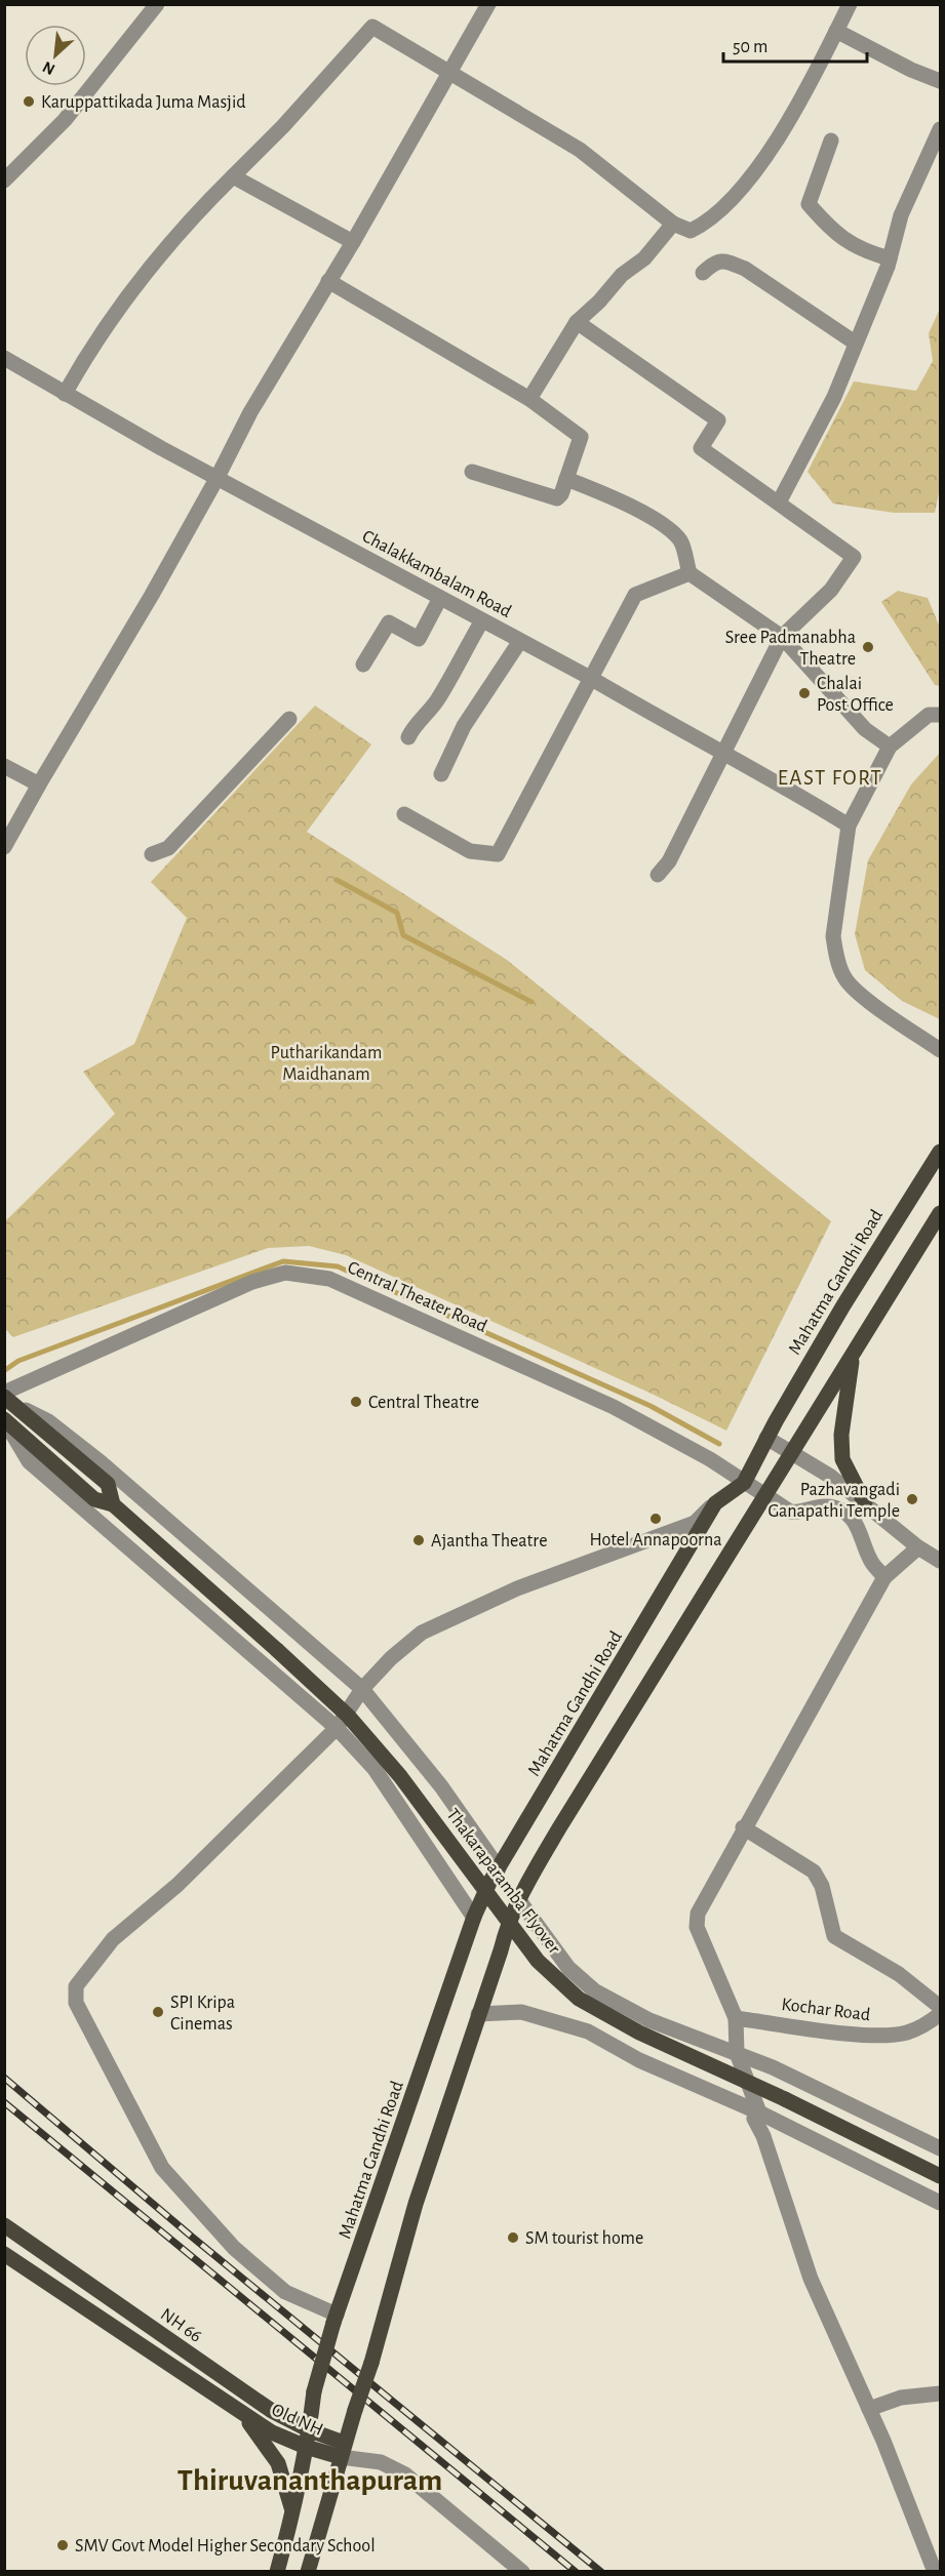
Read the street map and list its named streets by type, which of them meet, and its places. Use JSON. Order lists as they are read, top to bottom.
{
  "streets": {
    "main road": [
      "Mahatma Gandhi Road",
      "Thakaraparamba Flyover",
      "NH 66",
      "Old NH"
    ],
    "street": ["Chalakkambalam Road", "Central Theater Road", "Kochar Road"]
  },
  "crossings": [
    ["Mahatma Gandhi Road", "Central Theater Road"],
    ["Mahatma Gandhi Road", "NH 66"],
    ["NH 66", "Old NH"]
  ],
  "districts": ["EAST FORT", "Thiruvananthapuram"],
  "parks": ["Putharikandam Maidhanam"],
  "places": [
    "Karuppattikada Juma Masjid",
    "Sree Padmanabha Theatre",
    "Chalai Post Office",
    "Central Theatre",
    "Pazhavangadi Ganapathi Temple",
    "Hotel Annapoorna",
    "Ajantha Theatre",
    "SPI Kripa Cinemas",
    "SM tourist home",
    "SMV Govt Model Higher Secondary School"
  ],
  "scale_bar": "50 m",
  "north": "bottom left"
}
